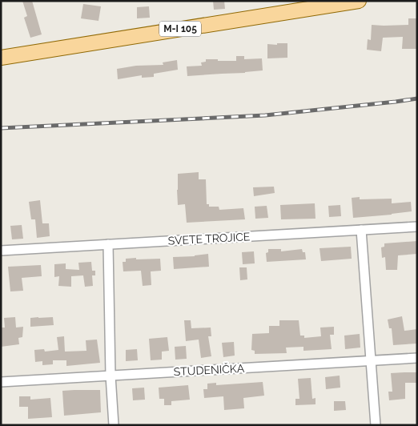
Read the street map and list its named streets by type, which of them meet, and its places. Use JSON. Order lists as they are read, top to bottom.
{
  "streets": {
    "main road": ["M-I 105"],
    "street": ["SVETE TROJICE", "STUDENIČKA"]
  }
}
